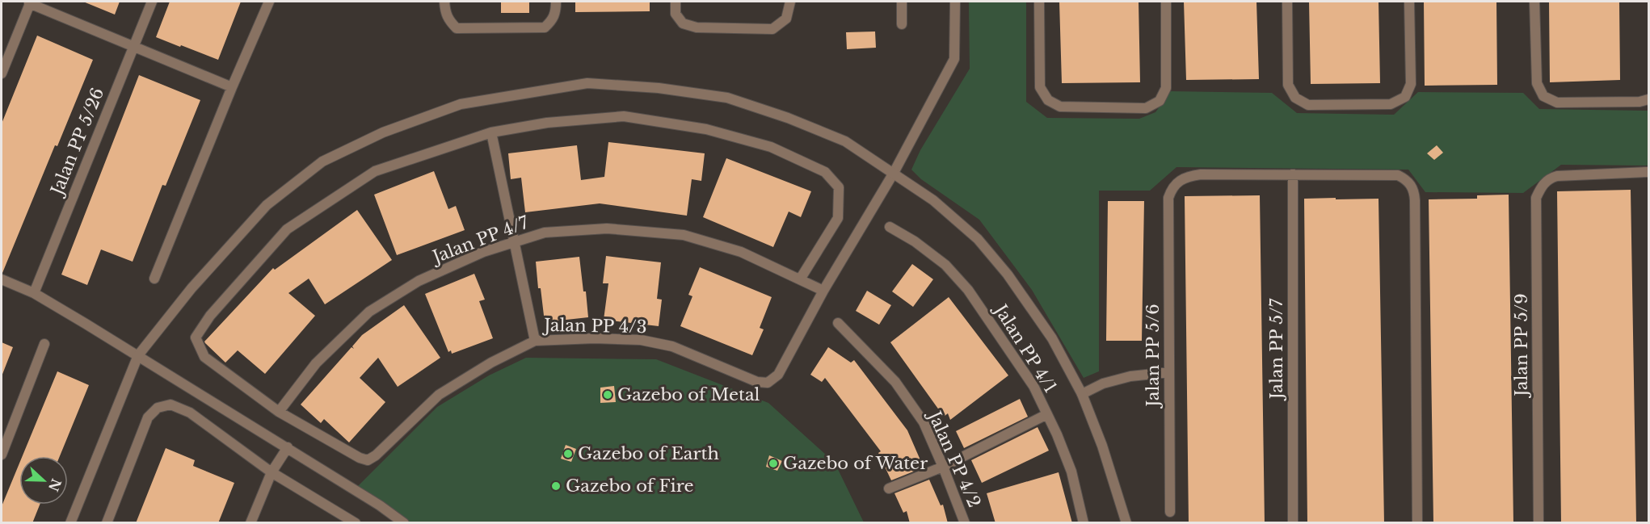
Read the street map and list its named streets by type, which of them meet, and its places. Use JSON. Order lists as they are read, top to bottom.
{
  "streets": {
    "street": [
      "Jalan PP 5/26",
      "Jalan PP 4/7",
      "Jalan PP 4/3",
      "Jalan PP 5/9",
      "Jalan PP 4/1",
      "Jalan PP 5/7",
      "Jalan PP 5/6",
      "Jalan PP 4/2"
    ]
  },
  "crossings": [
    ["Jalan PP 4/7", "Jalan PP 4/3"],
    ["Jalan PP 5/7", "Jalan PP 5/6"]
  ],
  "places": [
    "Gazebo of Metal",
    "Gazebo of Earth",
    "Gazebo of Water",
    "Gazebo of Fire"
  ],
  "north": "right"
}
